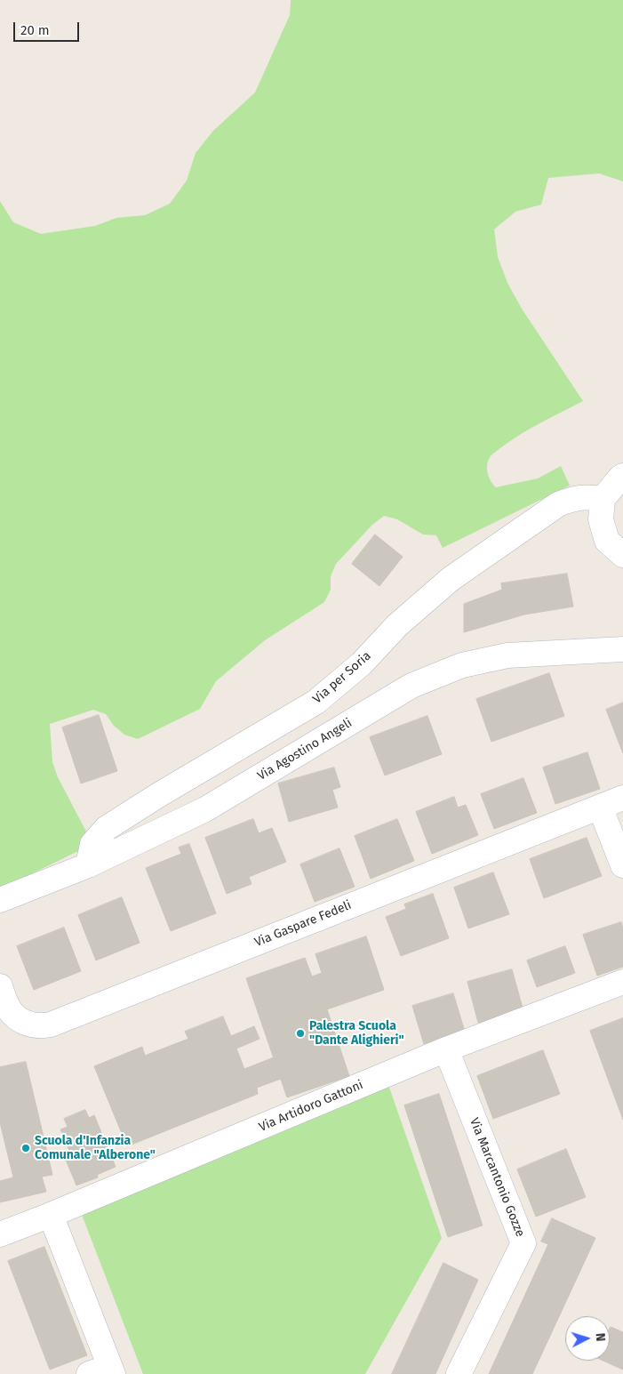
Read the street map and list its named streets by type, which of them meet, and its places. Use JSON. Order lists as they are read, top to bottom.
{
  "streets": {
    "street": [
      "Via per Soria",
      "Via Agostino Angeli",
      "Via Gaspare Fedeli",
      "Via Artidoro Gattoni",
      "Via Marcantonio Gozze"
    ]
  },
  "crossings": [
    ["Via per Soria", "Via Agostino Angeli"],
    ["Via Artidoro Gattoni", "Via Marcantonio Gozze"]
  ],
  "places": ["Palestra Scuola \"Dante Alighieri\"", "Scuola d'Infanzia Comunale \"Alberone\""],
  "scale_bar": "20 m",
  "north": "right"
}
